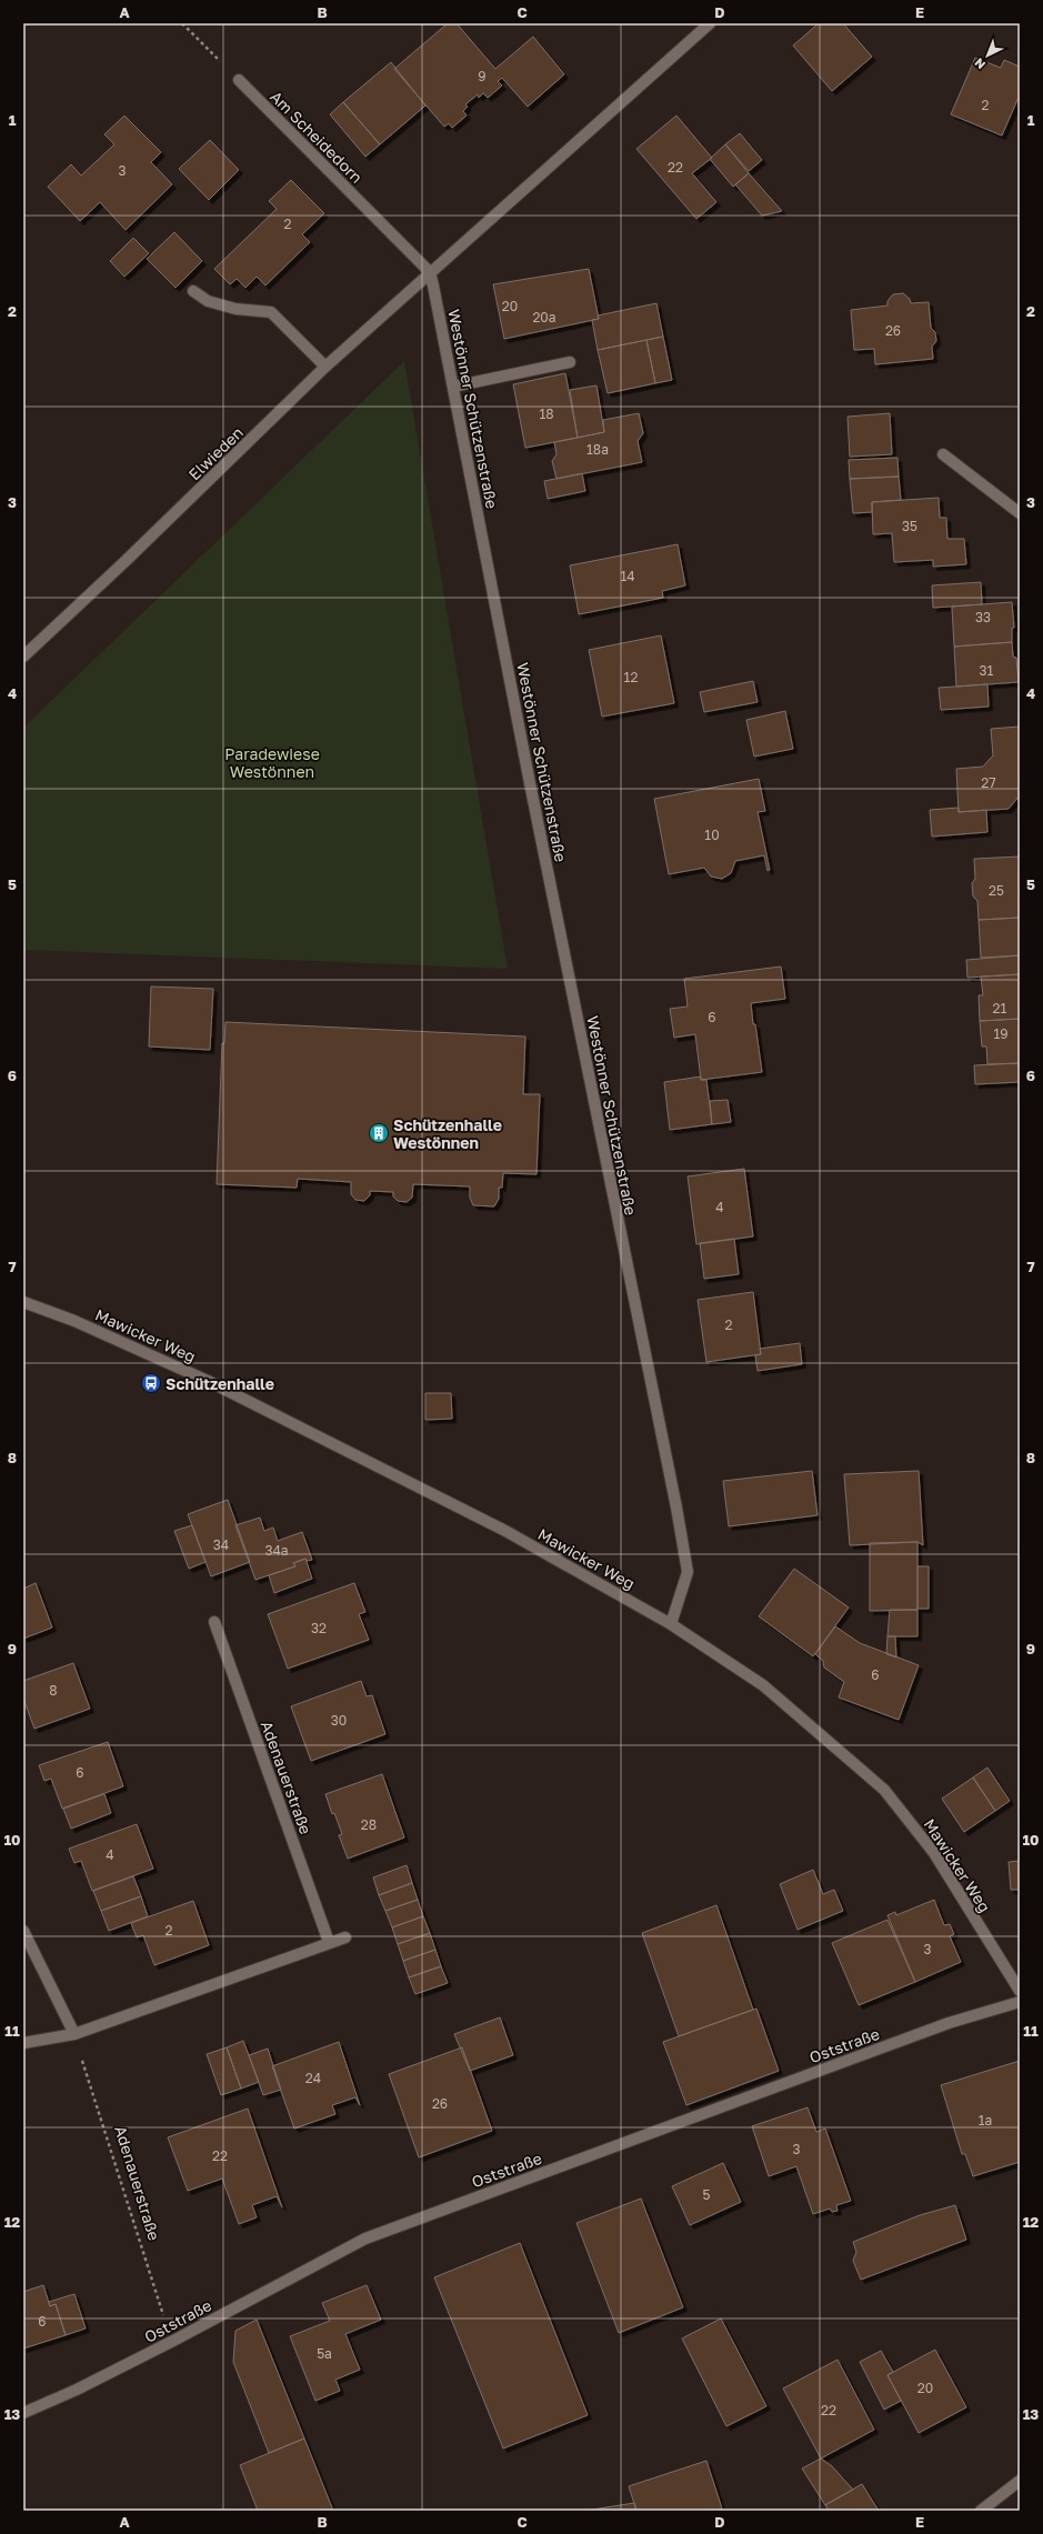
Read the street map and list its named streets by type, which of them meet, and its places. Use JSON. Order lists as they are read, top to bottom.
{
  "streets": {
    "street": [
      "Am Scheidedorn",
      "Westönner Schützenstraße",
      "Elwieden",
      "Mawicker Weg",
      "Adenauerstraße",
      "Oststraße"
    ]
  },
  "crossings": [
    ["Am Scheidedorn", "Westönner Schützenstraße"],
    ["Am Scheidedorn", "Elwieden"],
    ["Westönner Schützenstraße", "Elwieden"],
    ["Westönner Schützenstraße", "Mawicker Weg"],
    ["Adenauerstraße", "Oststraße"]
  ],
  "parks": ["Paradewiese Westönnen"],
  "places": {
    "building": ["Schützenhalle Westönnen"],
    "bus stop": ["Schützenhalle"]
  },
  "house_numbers": [
    "9",
    "2",
    "22",
    "3",
    "2",
    "20",
    "20a",
    "26",
    "18",
    "18a",
    "35",
    "14",
    "33",
    "31",
    "12",
    "27",
    "10",
    "25",
    "21",
    "6",
    "19",
    "4",
    "2",
    "34",
    "34a",
    "32",
    "6",
    "8",
    "30",
    "6",
    "28",
    "4",
    "2",
    "3",
    "24",
    "26",
    "1a",
    "3",
    "22",
    "5",
    "6",
    "5a",
    "20",
    "22"
  ],
  "north": "bottom left",
  "grid": {
    "columns": [
      "A",
      "B",
      "C",
      "D",
      "E"
    ],
    "rows": [
      "1",
      "2",
      "3",
      "4",
      "5",
      "6",
      "7",
      "8",
      "9",
      "10",
      "11",
      "12",
      "13"
    ]
  }
}
